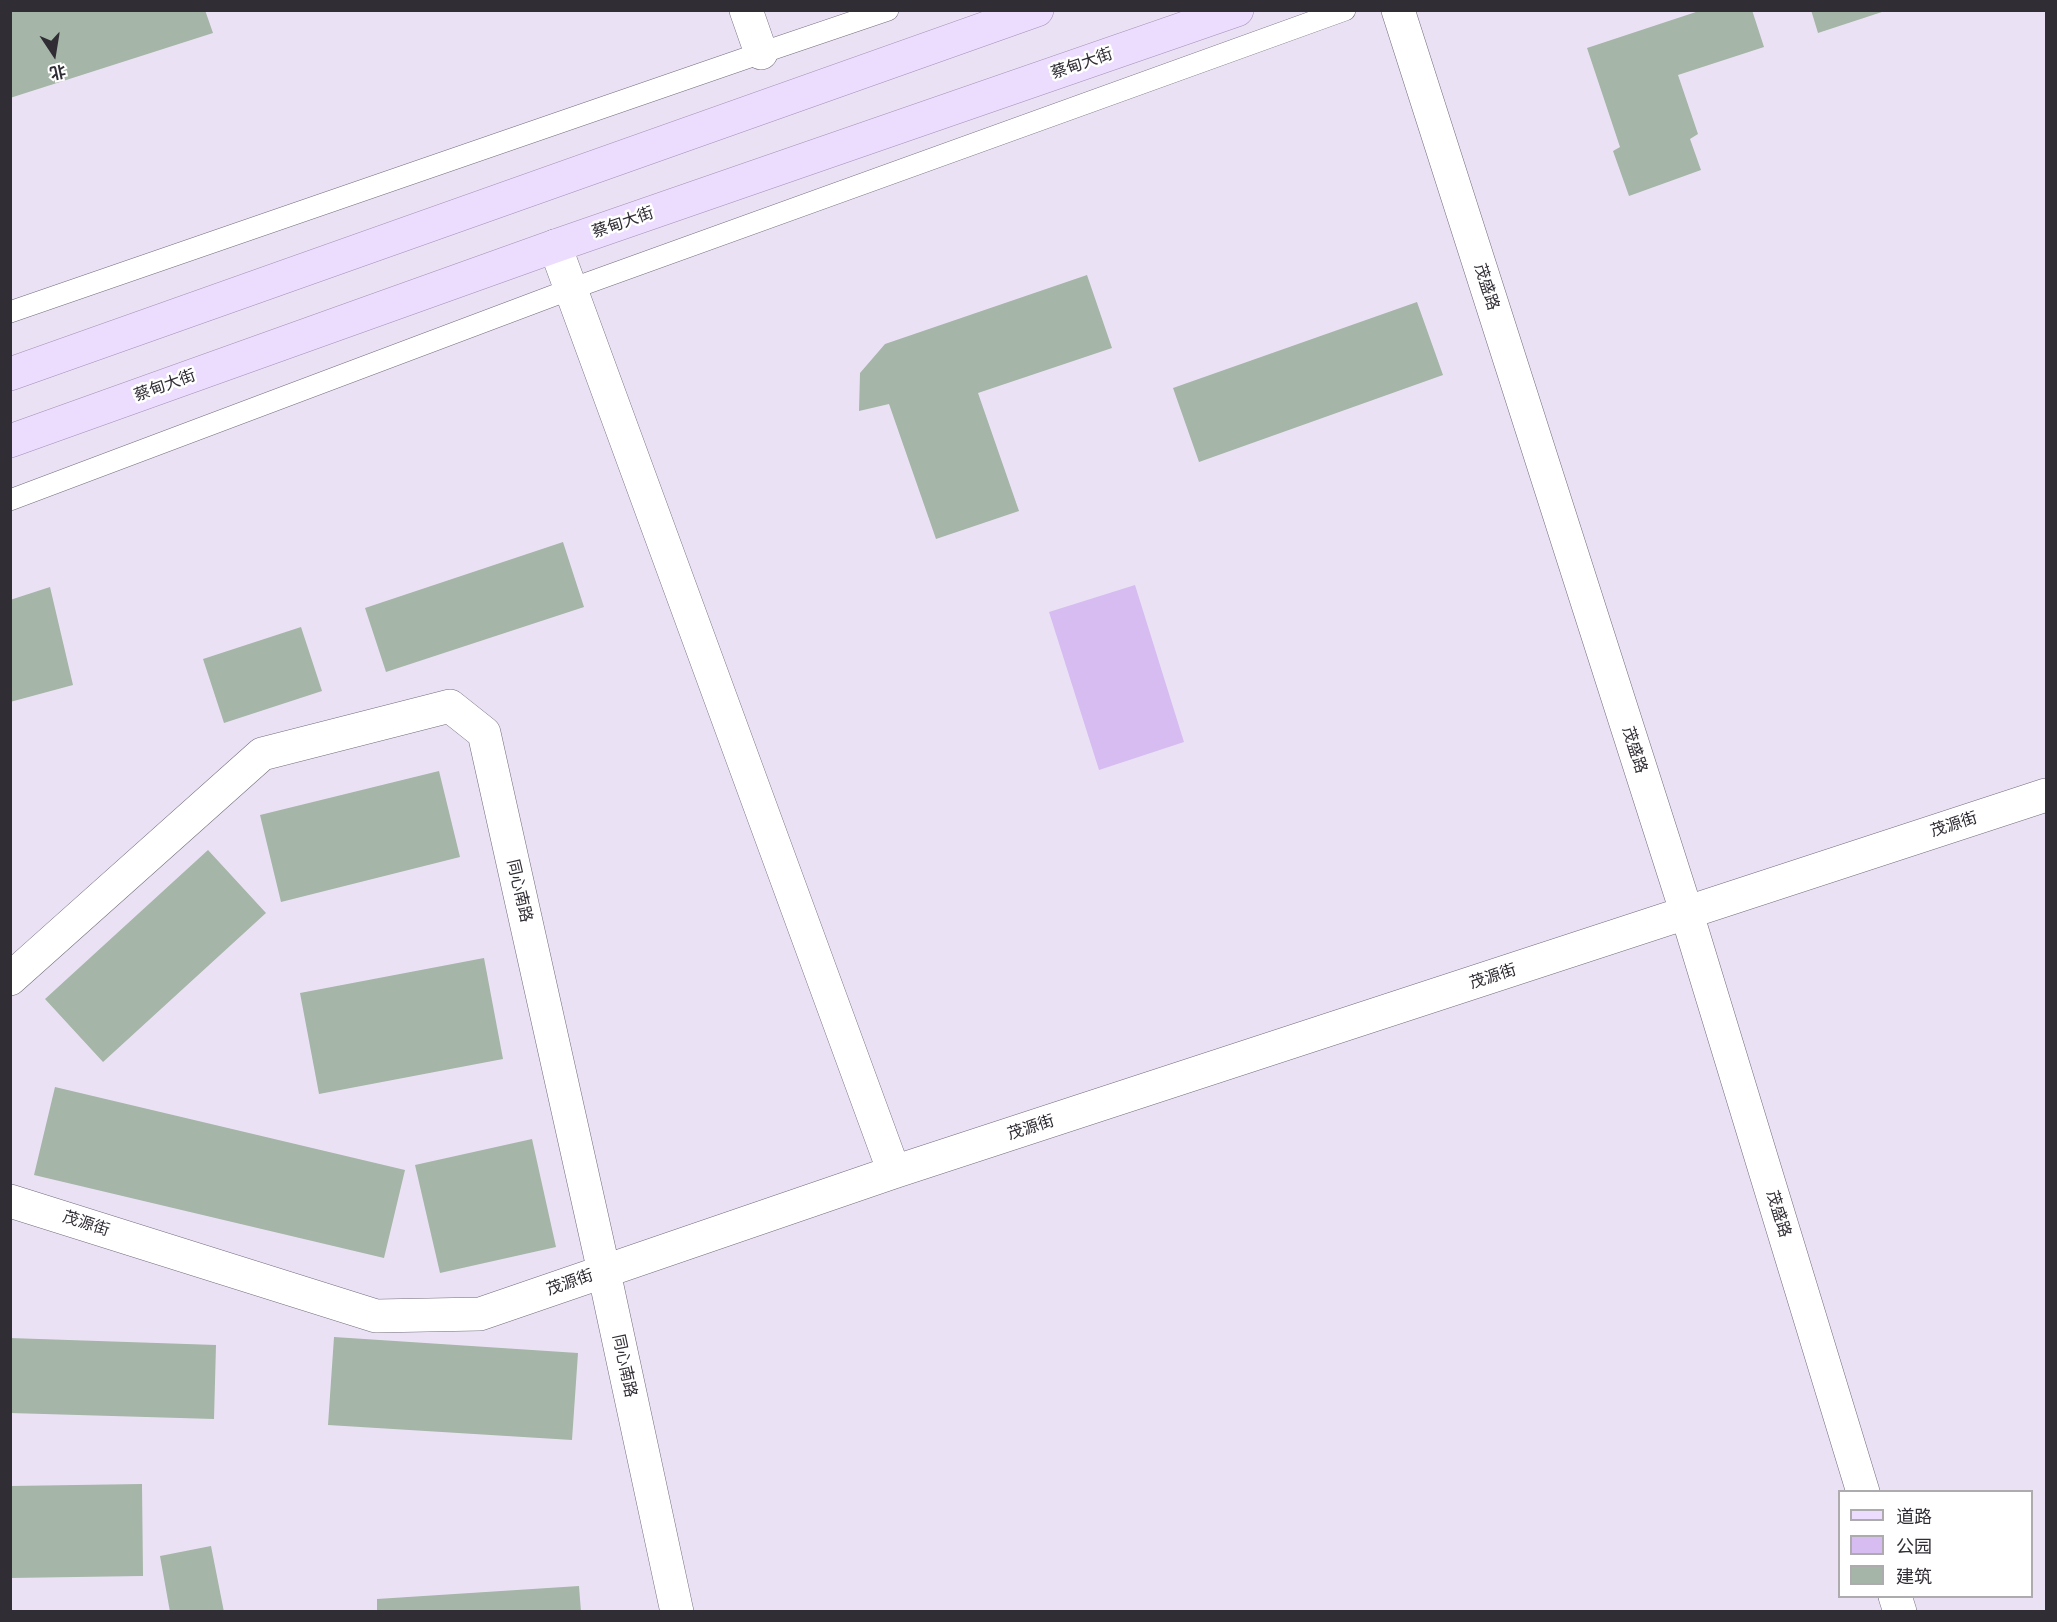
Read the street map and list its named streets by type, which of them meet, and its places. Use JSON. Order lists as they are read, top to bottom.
{
  "streets": {
    "main road": ["蔡甸大街"],
    "street": ["茂盛路", "茂源街", "同心南路"]
  },
  "crossings": [
    ["茂盛路", "茂源街"],
    ["茂源街", "同心南路"]
  ],
  "legend": ["道路", "公园", "建筑"],
  "north": "bottom"
}
